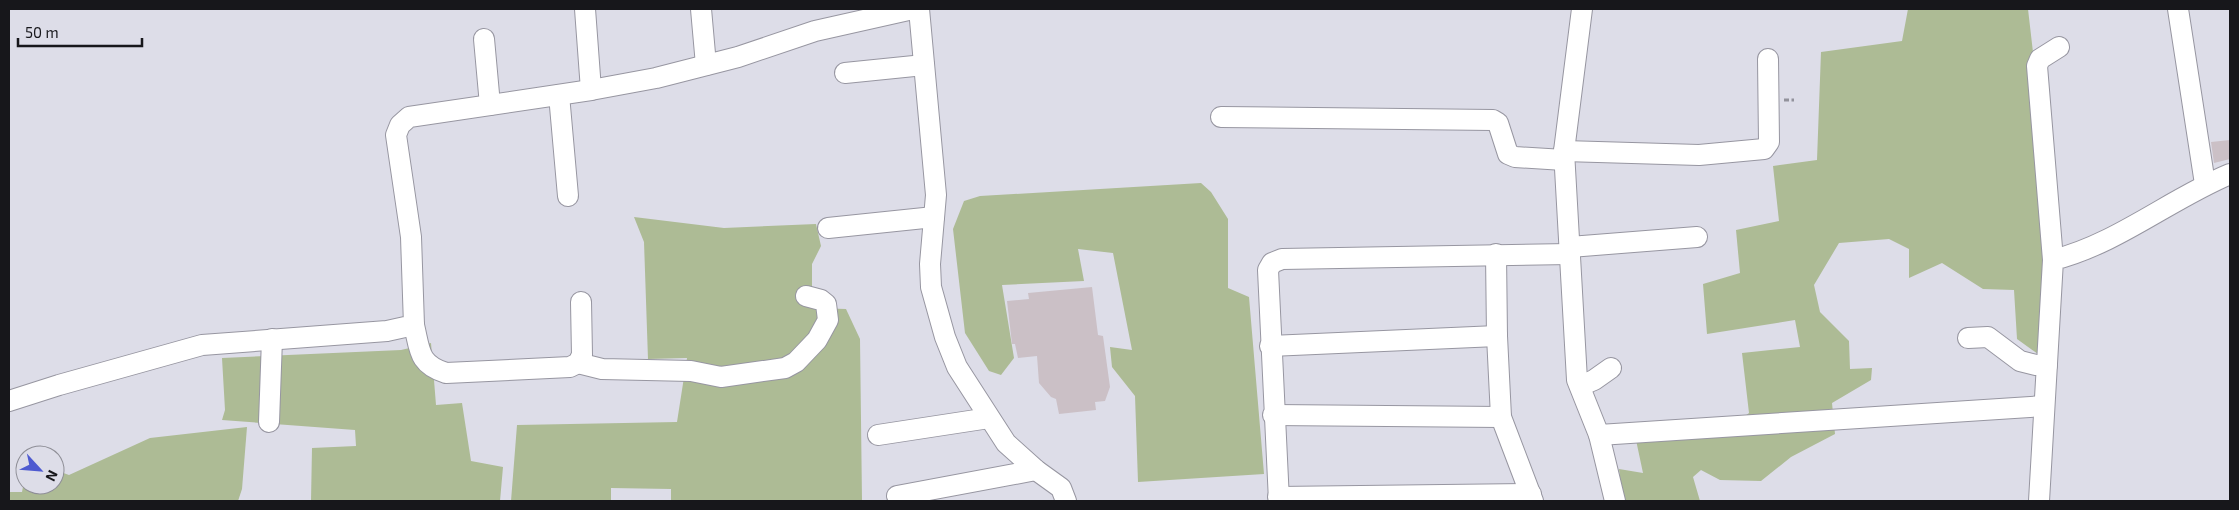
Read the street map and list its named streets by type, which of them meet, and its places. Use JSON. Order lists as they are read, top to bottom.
{
  "scale_bar": "50 m",
  "north": "bottom right"
}
